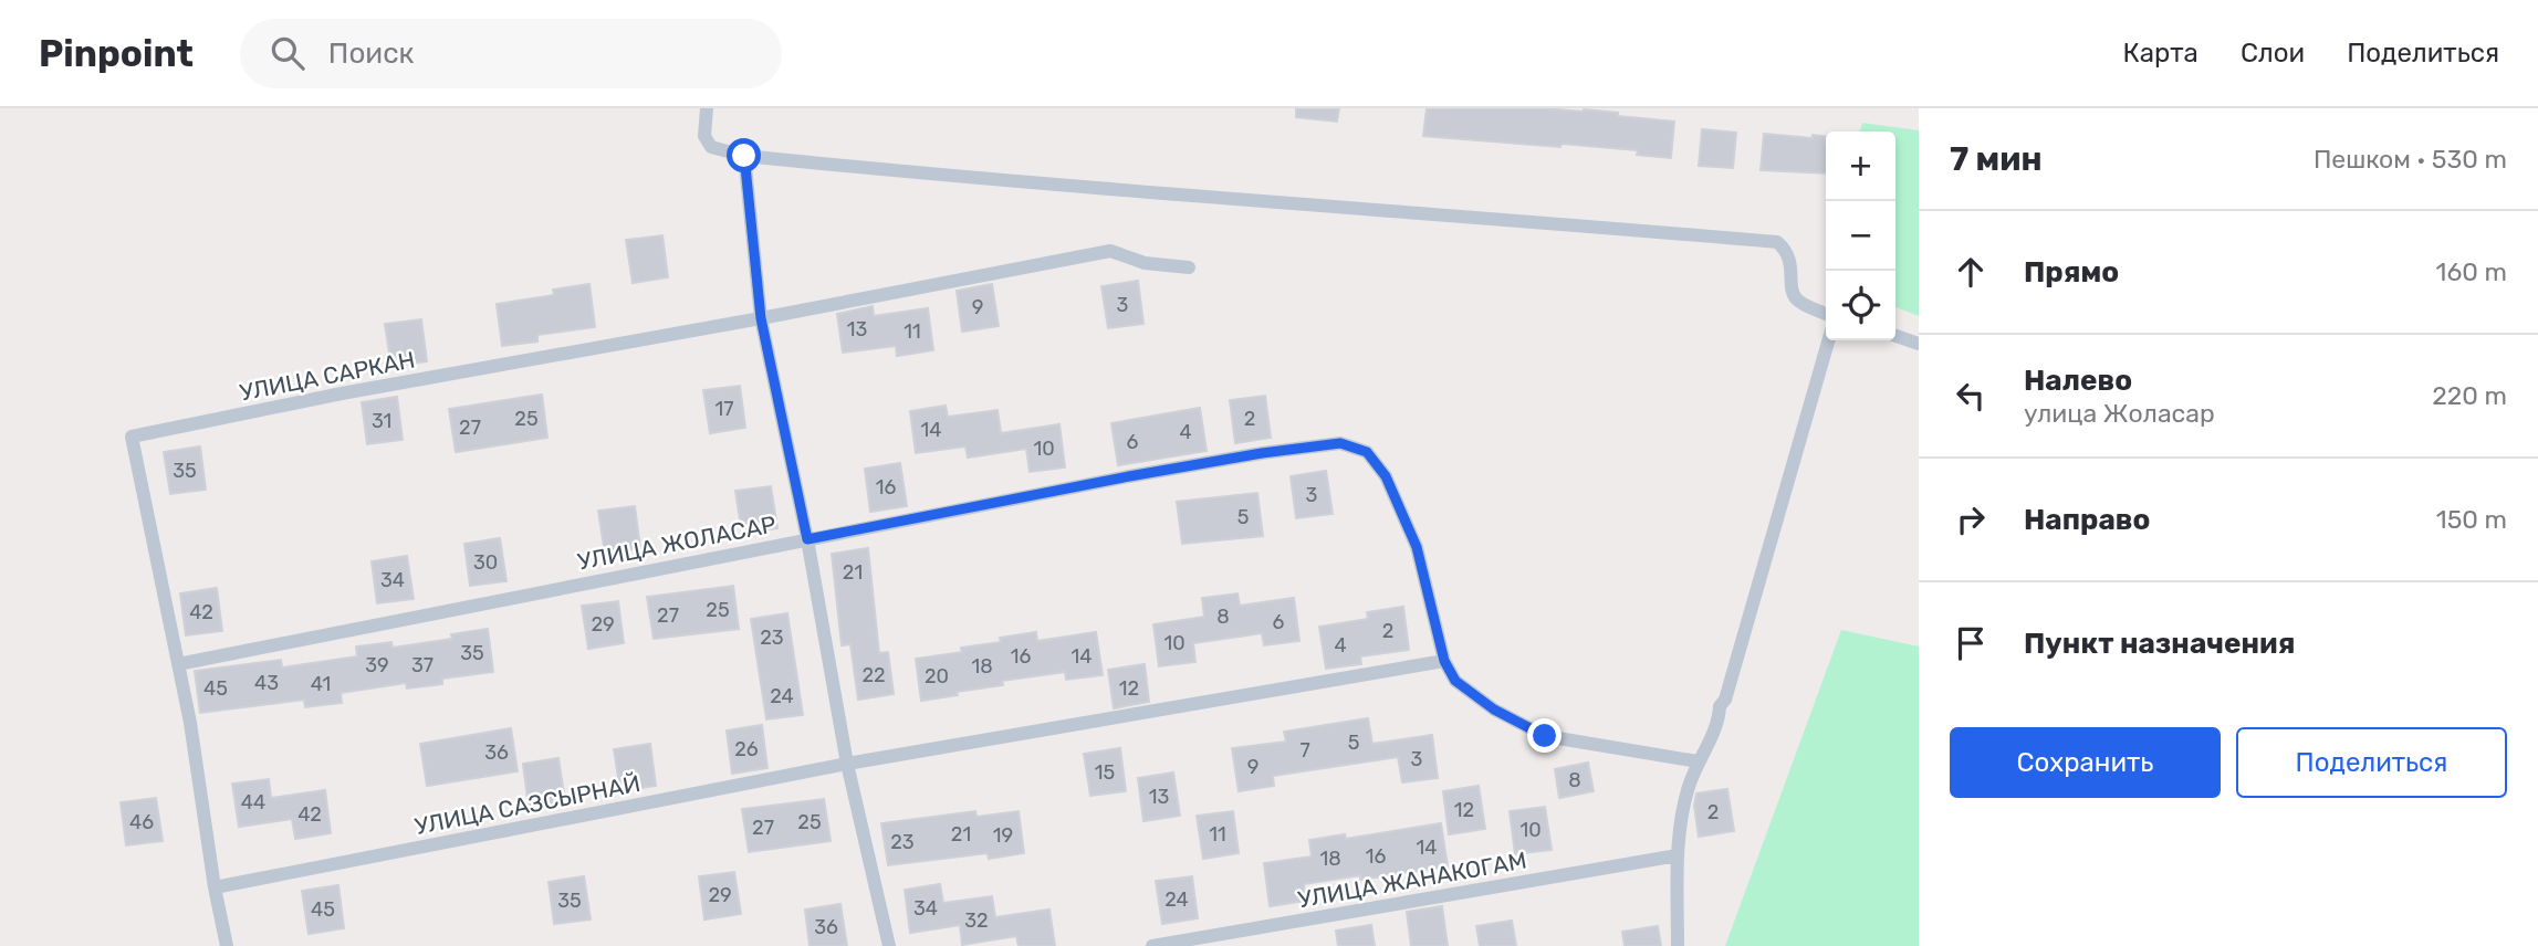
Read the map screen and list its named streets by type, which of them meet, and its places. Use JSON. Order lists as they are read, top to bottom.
{
  "streets": {
    "street": [
      "УЛИЦА САРКАН",
      "УЛИЦА ЖОЛАСАР",
      "УЛИЦА САЗСЫРНАЙ",
      "УЛИЦА ЖАНАКОГАМ"
    ]
  },
  "crossings": [
    ["УЛИЦА САРКАН", "УЛИЦА ЖОЛАСАР"],
    ["УЛИЦА ЖОЛАСАР", "УЛИЦА САЗСЫРНАЙ"]
  ],
  "house_numbers": [
    "3",
    "9",
    "13",
    "11",
    "17",
    "25",
    "2",
    "31",
    "27",
    "14",
    "4",
    "6",
    "10",
    "35",
    "16",
    "3",
    "5",
    "30",
    "21",
    "34",
    "25",
    "42",
    "27",
    "8",
    "6",
    "29",
    "2",
    "23",
    "10",
    "4",
    "35",
    "16",
    "14",
    "39",
    "37",
    "18",
    "22",
    "20",
    "43",
    "41",
    "45",
    "12",
    "24",
    "5",
    "26",
    "7",
    "36",
    "3",
    "9",
    "15",
    "8",
    "13",
    "44",
    "12",
    "2",
    "42",
    "46",
    "25",
    "27",
    "10",
    "21",
    "11",
    "19",
    "23",
    "14",
    "16",
    "18",
    "29",
    "24",
    "35",
    "34",
    "45",
    "32",
    "36"
  ],
  "page": {
    "header": "Pinpoint",
    "search": "Поиск",
    "nav": ["Карта", "Слои", "Поделиться"],
    "heading": ["7 мин", "Пешком · 530 m"],
    "map_buttons": ["+", "−"],
    "list": [
      ["Прямо", "160 m"],
      ["Налево", "улица Жоласар", "220 m"],
      ["Направо", "150 m"],
      "Пункт назначения"
    ],
    "buttons": ["Сохранить", "Поделиться"]
  }
}
